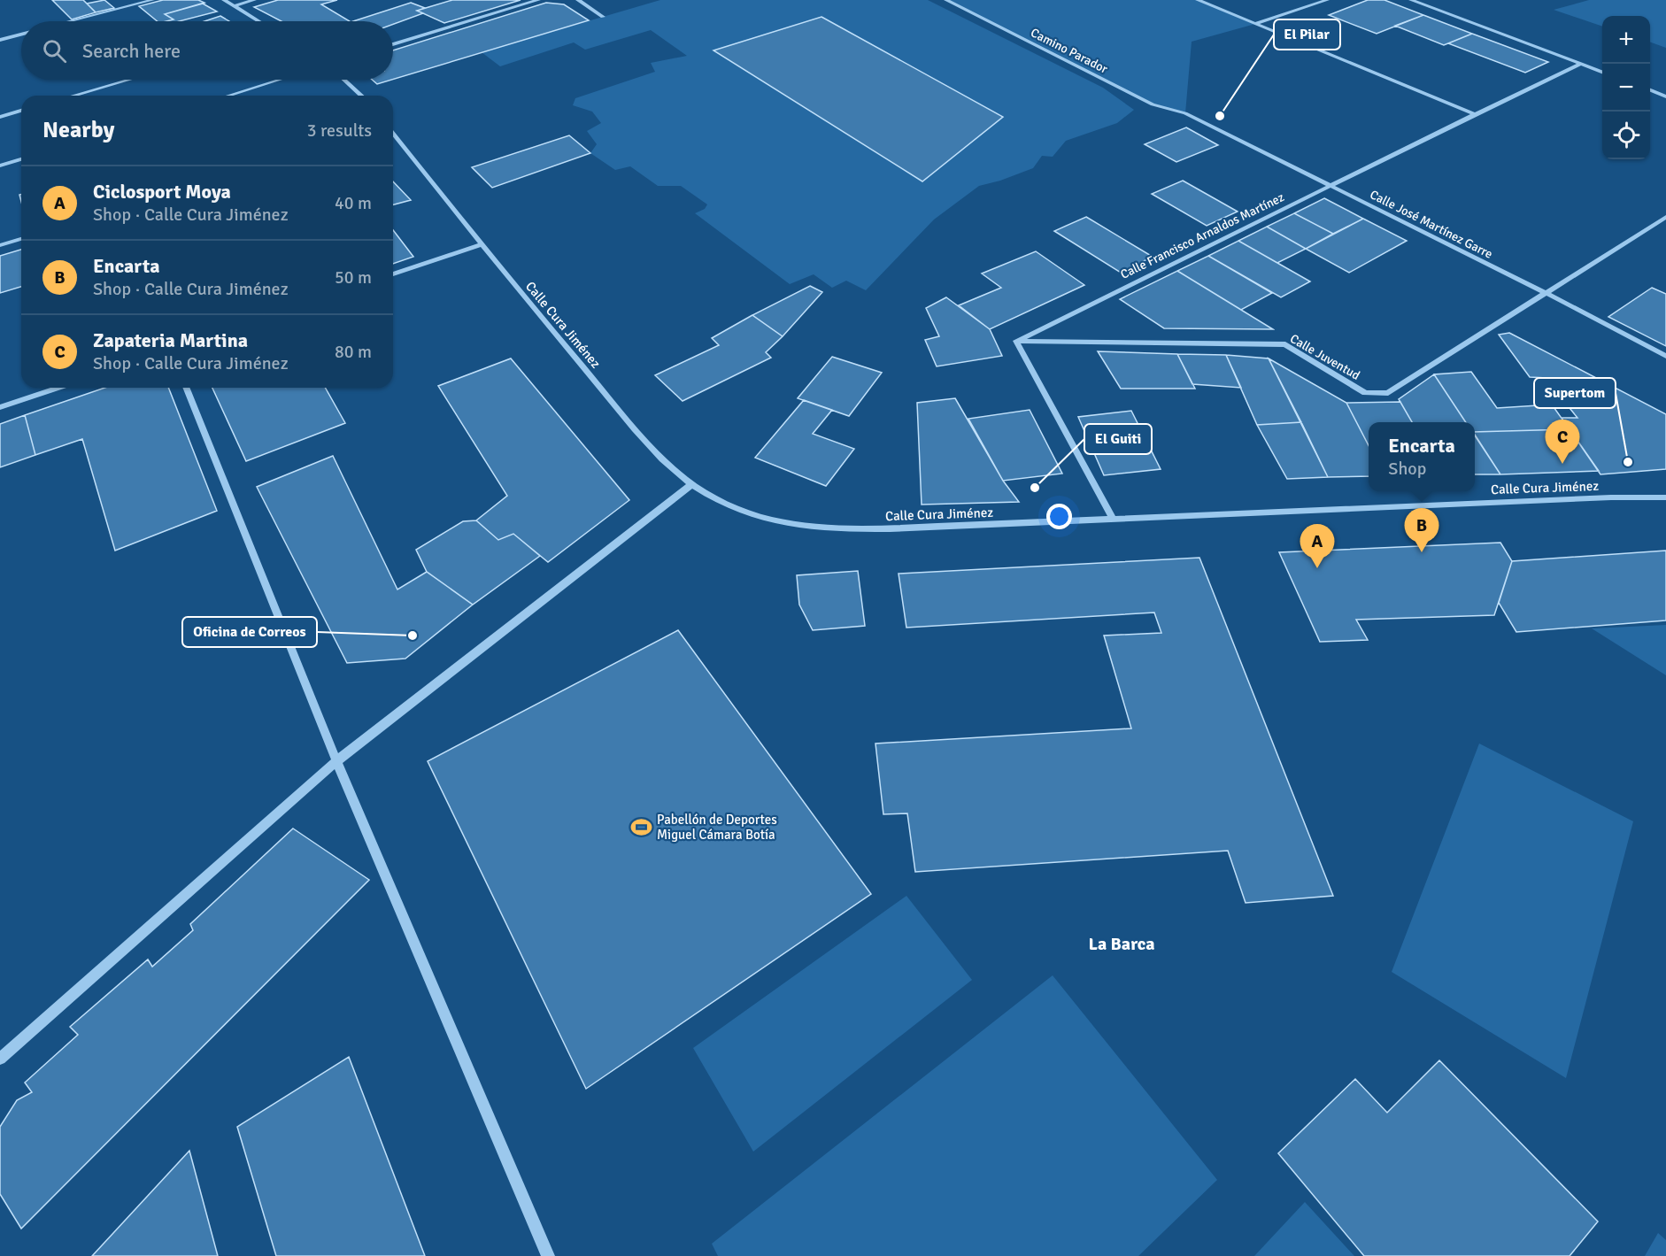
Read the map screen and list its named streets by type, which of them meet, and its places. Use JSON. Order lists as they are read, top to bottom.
{
  "streets": {
    "street": [
      "Camino Parador",
      "Calle José Martínez Garre",
      "Calle Francisco Arnaldos Martínez",
      "Calle Cura Jiménez",
      "Calle Juventud"
    ]
  },
  "crossings": [
    ["Camino Parador", "Calle José Martínez Garre"],
    ["Calle José Martínez Garre", "Calle Francisco Arnaldos Martínez"],
    ["Calle José Martínez Garre", "Calle Juventud"],
    ["Calle Francisco Arnaldos Martínez", "Calle Juventud"]
  ],
  "districts": ["La Barca"],
  "places": {
    "other": [
      "El Pilar",
      "Supertom",
      "El Guiti",
      "Oficina de Correos"
    ],
    "sports": ["Pabellón de Deportes Miguel Cámara Botía"]
  },
  "page": {
    "map_buttons": ["+", "−"],
    "search": "Search here",
    "heading": ["Nearby", "3 results"],
    "list": [
      {
        "mark": "A",
        "name": "Ciclosport Moya",
        "note": "Shop · Calle Cura Jiménez",
        "value": "40 m"
      },
      {
        "mark": "B",
        "name": "Encarta",
        "note": "Shop · Calle Cura Jiménez",
        "value": "50 m"
      },
      {
        "mark": "C",
        "name": "Zapateria Martina",
        "note": "Shop · Calle Cura Jiménez",
        "value": "80 m"
      }
    ],
    "pins": ["C", "B", "A"],
    "popup": ["Encarta", "Shop"]
  }
}
